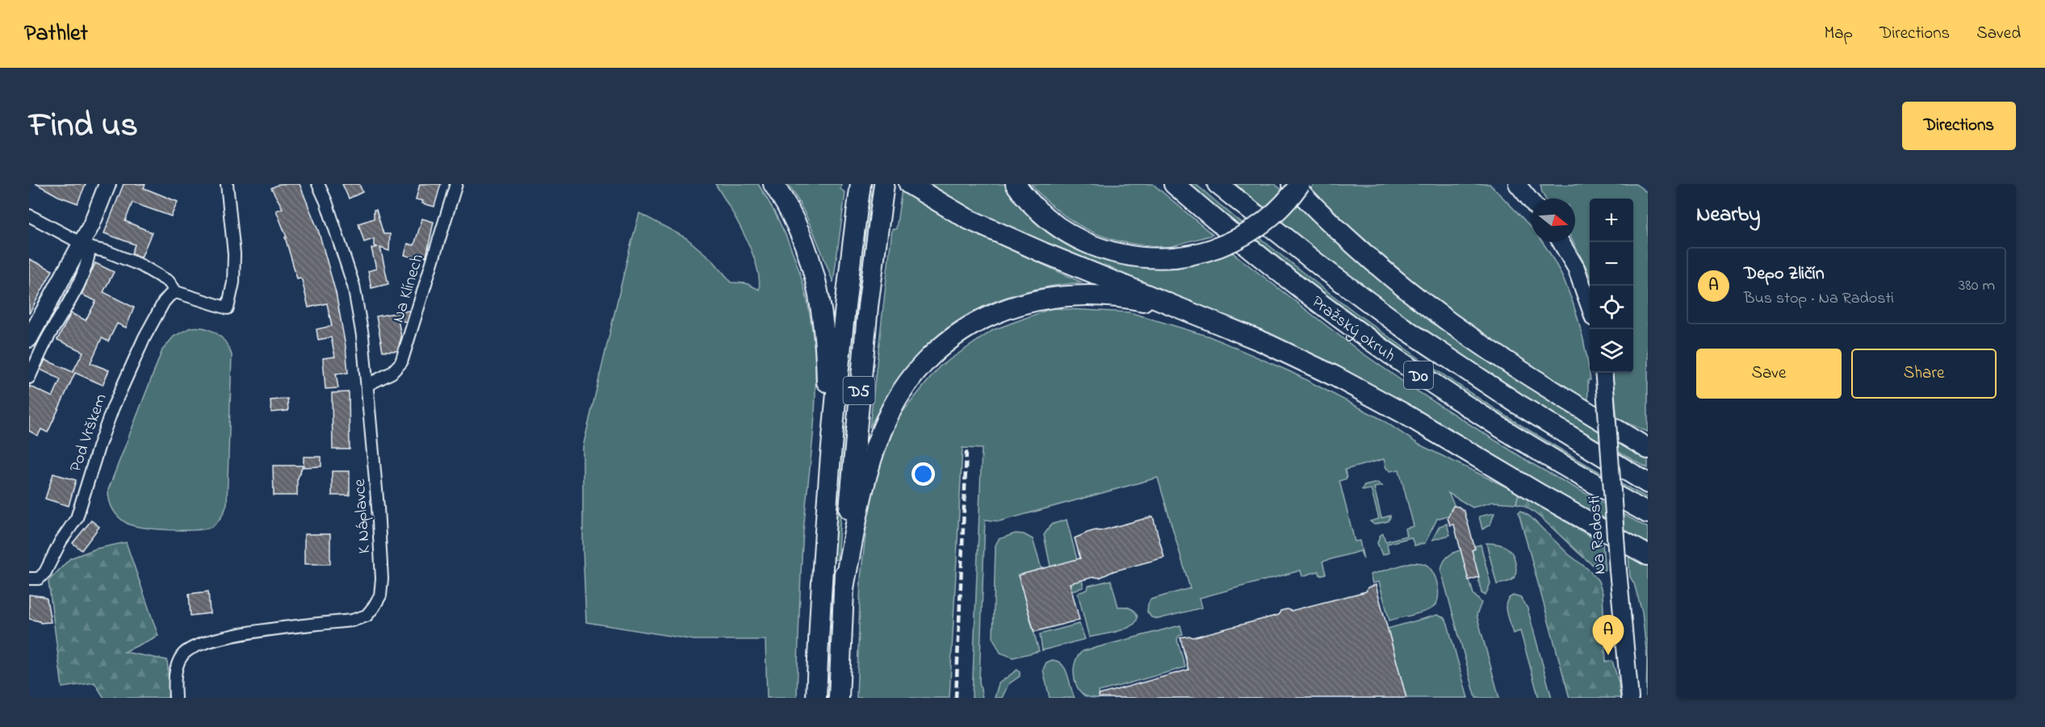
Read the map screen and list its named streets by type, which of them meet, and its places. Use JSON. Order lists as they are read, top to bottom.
{
  "streets": {
    "highway": ["Pražský okruh", "D0", "D5"],
    "main road": ["Na Radosti"],
    "street": ["Na Klínech", "Pod Vrškem", "K Náplavce"]
  },
  "crossings": [
    ["Na Klínech", "K Náplavce"]
  ],
  "north": "right",
  "page": {
    "header": "Pathlet",
    "nav": ["Map", "Directions", "Saved"],
    "title": "Find us",
    "buttons": [
      "Directions",
      ["Save", "Share"]
    ],
    "heading": "Nearby",
    "map_buttons": ["+", "−"],
    "list": [
      {
        "mark": "A",
        "name": "Depo Zličín",
        "note": "Bus stop · Na Radosti",
        "value": "380 m"
      }
    ],
    "pins": "A"
  }
}
